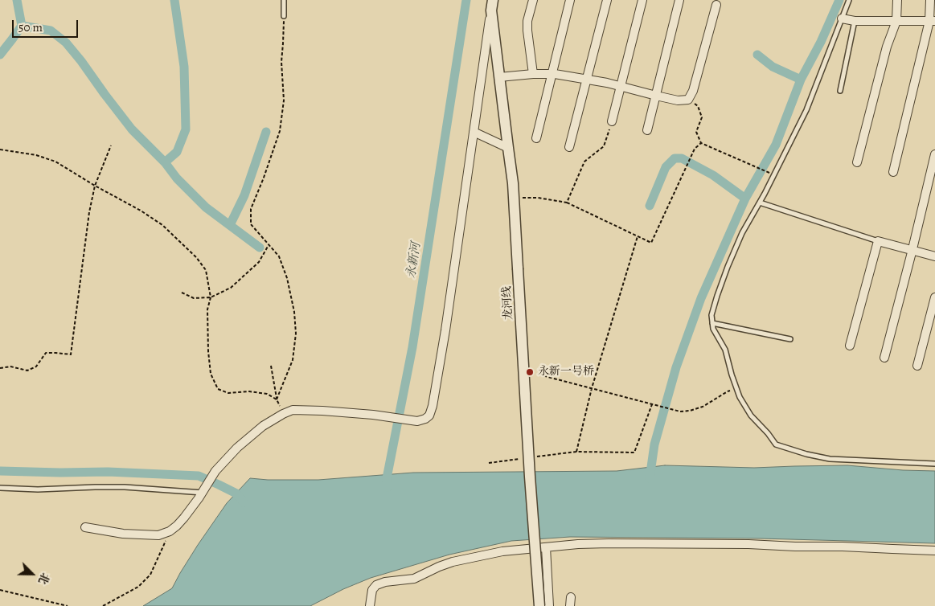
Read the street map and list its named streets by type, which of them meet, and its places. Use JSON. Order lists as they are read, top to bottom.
{
  "streets": {
    "street": ["龙河线"]
  },
  "water": ["永新河"],
  "places": ["永新一号桥"],
  "scale_bar": "50 m",
  "north": "bottom right"
}
